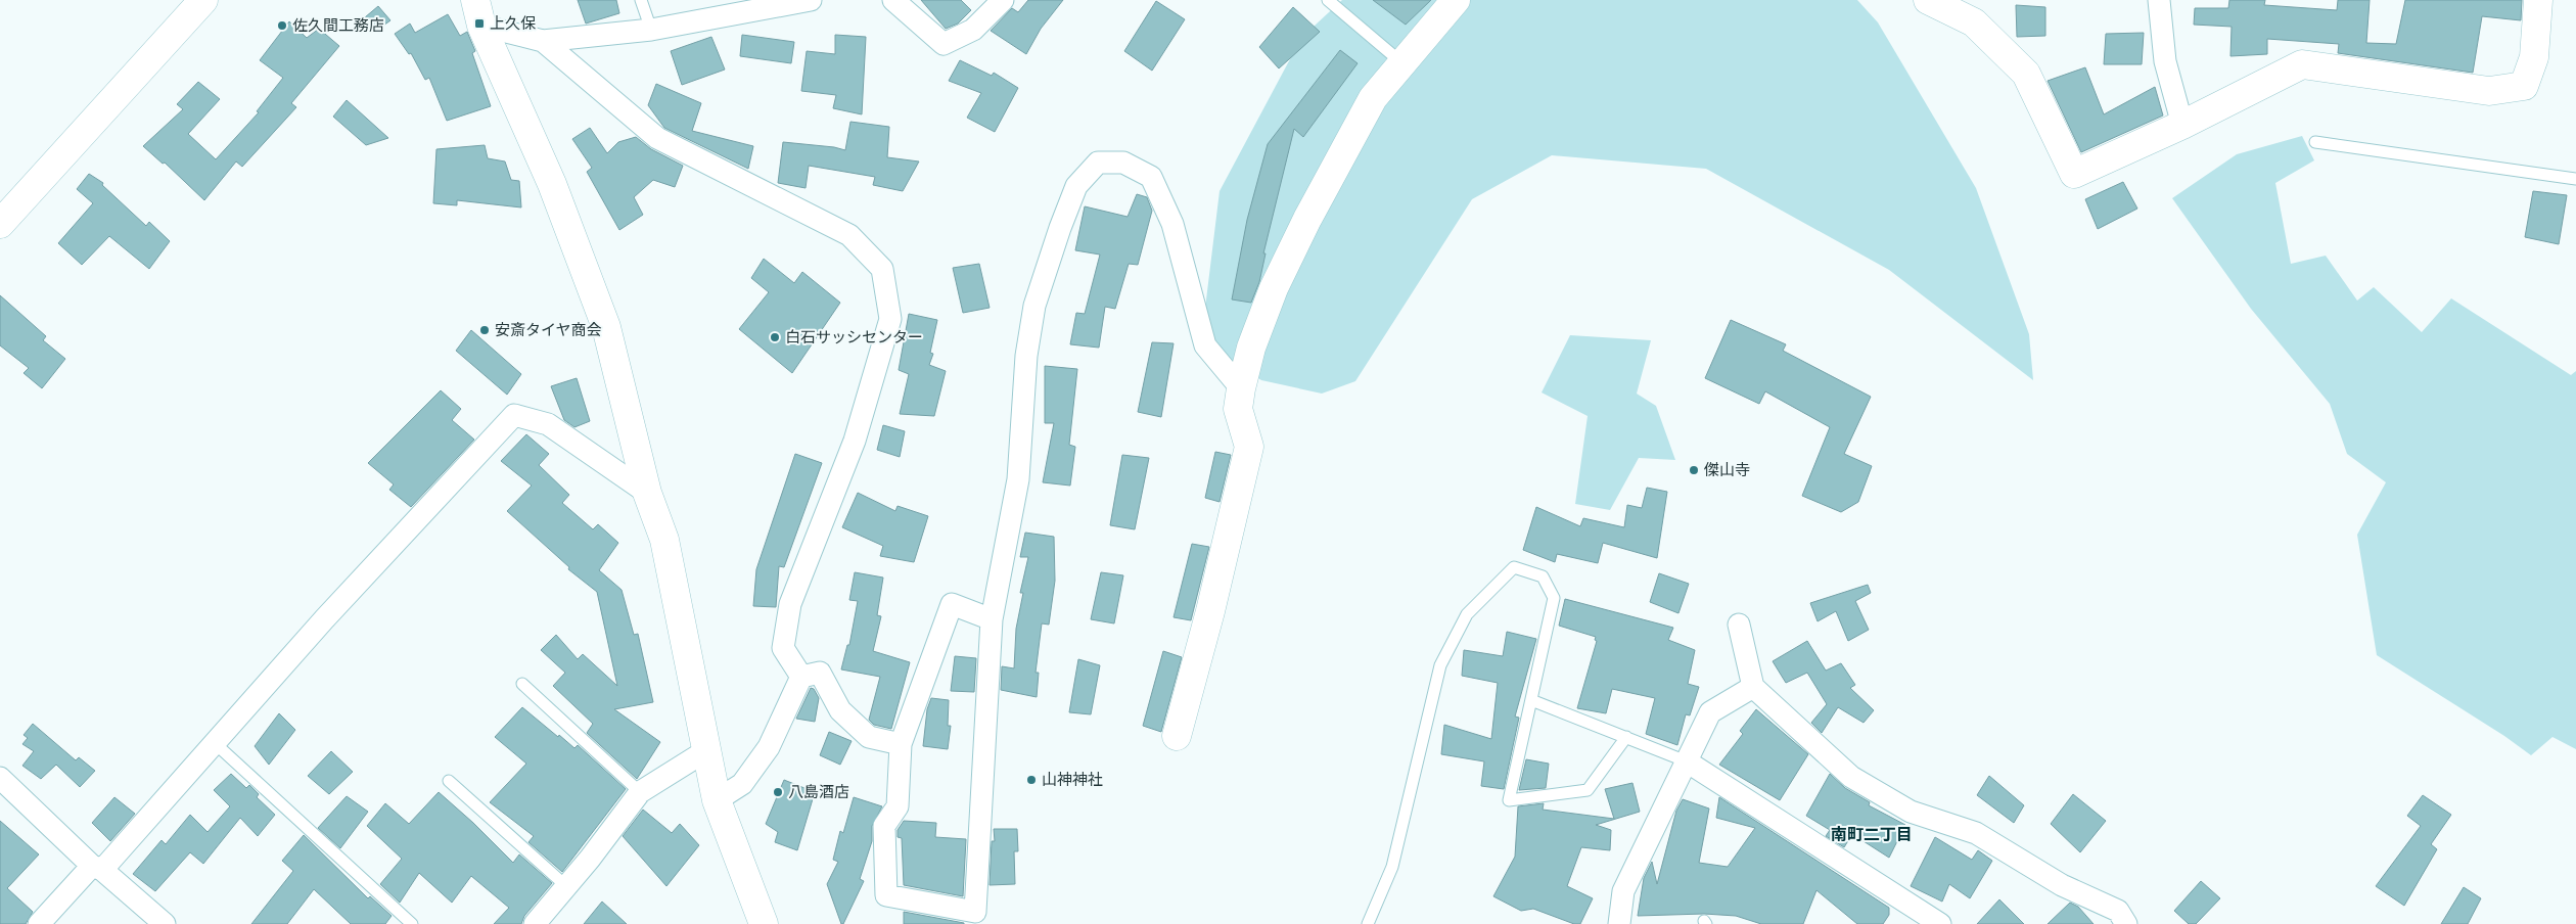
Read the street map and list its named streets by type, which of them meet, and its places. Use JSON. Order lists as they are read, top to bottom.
{
  "districts": ["南町二丁目"],
  "places": {
    "transit": ["上久保"],
    "other": [
      "佐久間工務店",
      "安斎タイヤ商会",
      "白石サッシセンター",
      "傑山寺",
      "山神神社",
      "八島酒店"
    ]
  }
}
